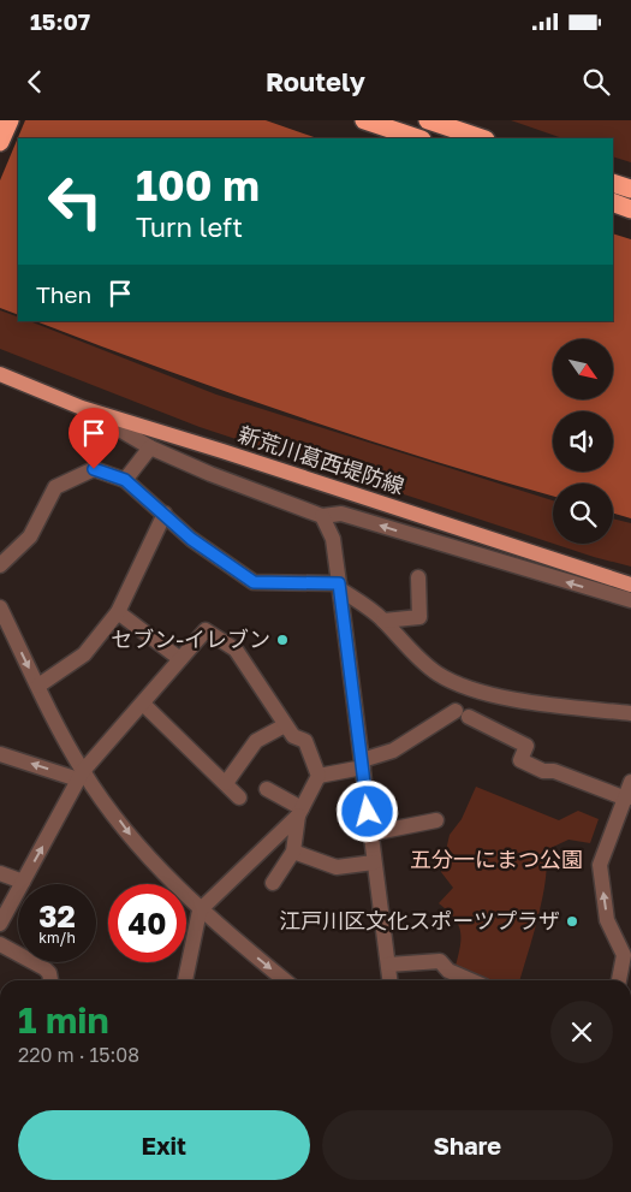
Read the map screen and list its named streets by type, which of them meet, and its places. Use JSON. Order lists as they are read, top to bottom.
{
  "streets": {
    "main road": ["新荒川葛西堤防線"]
  },
  "parks": ["五分一にまつ公園"],
  "places": ["セブン-イレブン", "江戸川区文化スポーツプラザ"],
  "north": "bottom right",
  "page": {
    "status": "15:07",
    "header": "Routely",
    "turn": ["100 m", "Turn left"],
    "then": "Then",
    "speed": "32 km/h",
    "limit": "40",
    "heading": ["1 min", "220 m · 15:08"],
    "buttons": ["Exit", "Share"]
  }
}
